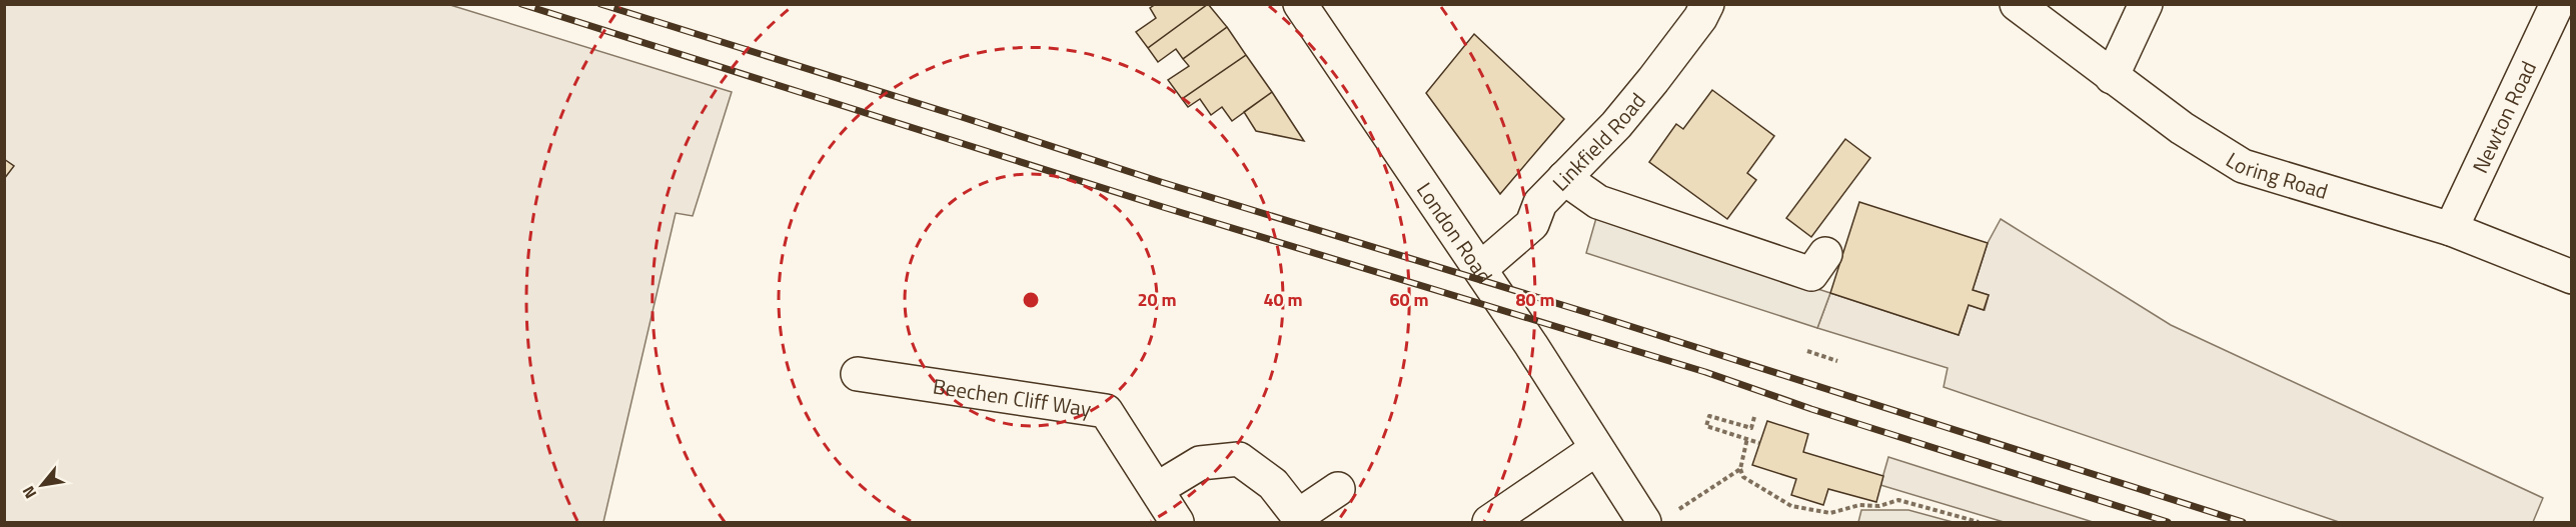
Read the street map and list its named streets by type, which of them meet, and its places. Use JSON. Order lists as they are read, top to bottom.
{
  "streets": {
    "street": [
      "Newton Road",
      "Linkfield Road",
      "Loring Road",
      "London Road",
      "Beechen Cliff Way"
    ]
  },
  "crossings": [
    ["Newton Road", "Loring Road"],
    ["Linkfield Road", "London Road"]
  ],
  "north": "bottom left",
  "rings": [
    "20 m",
    "40 m",
    "60 m",
    "80 m"
  ]
}
